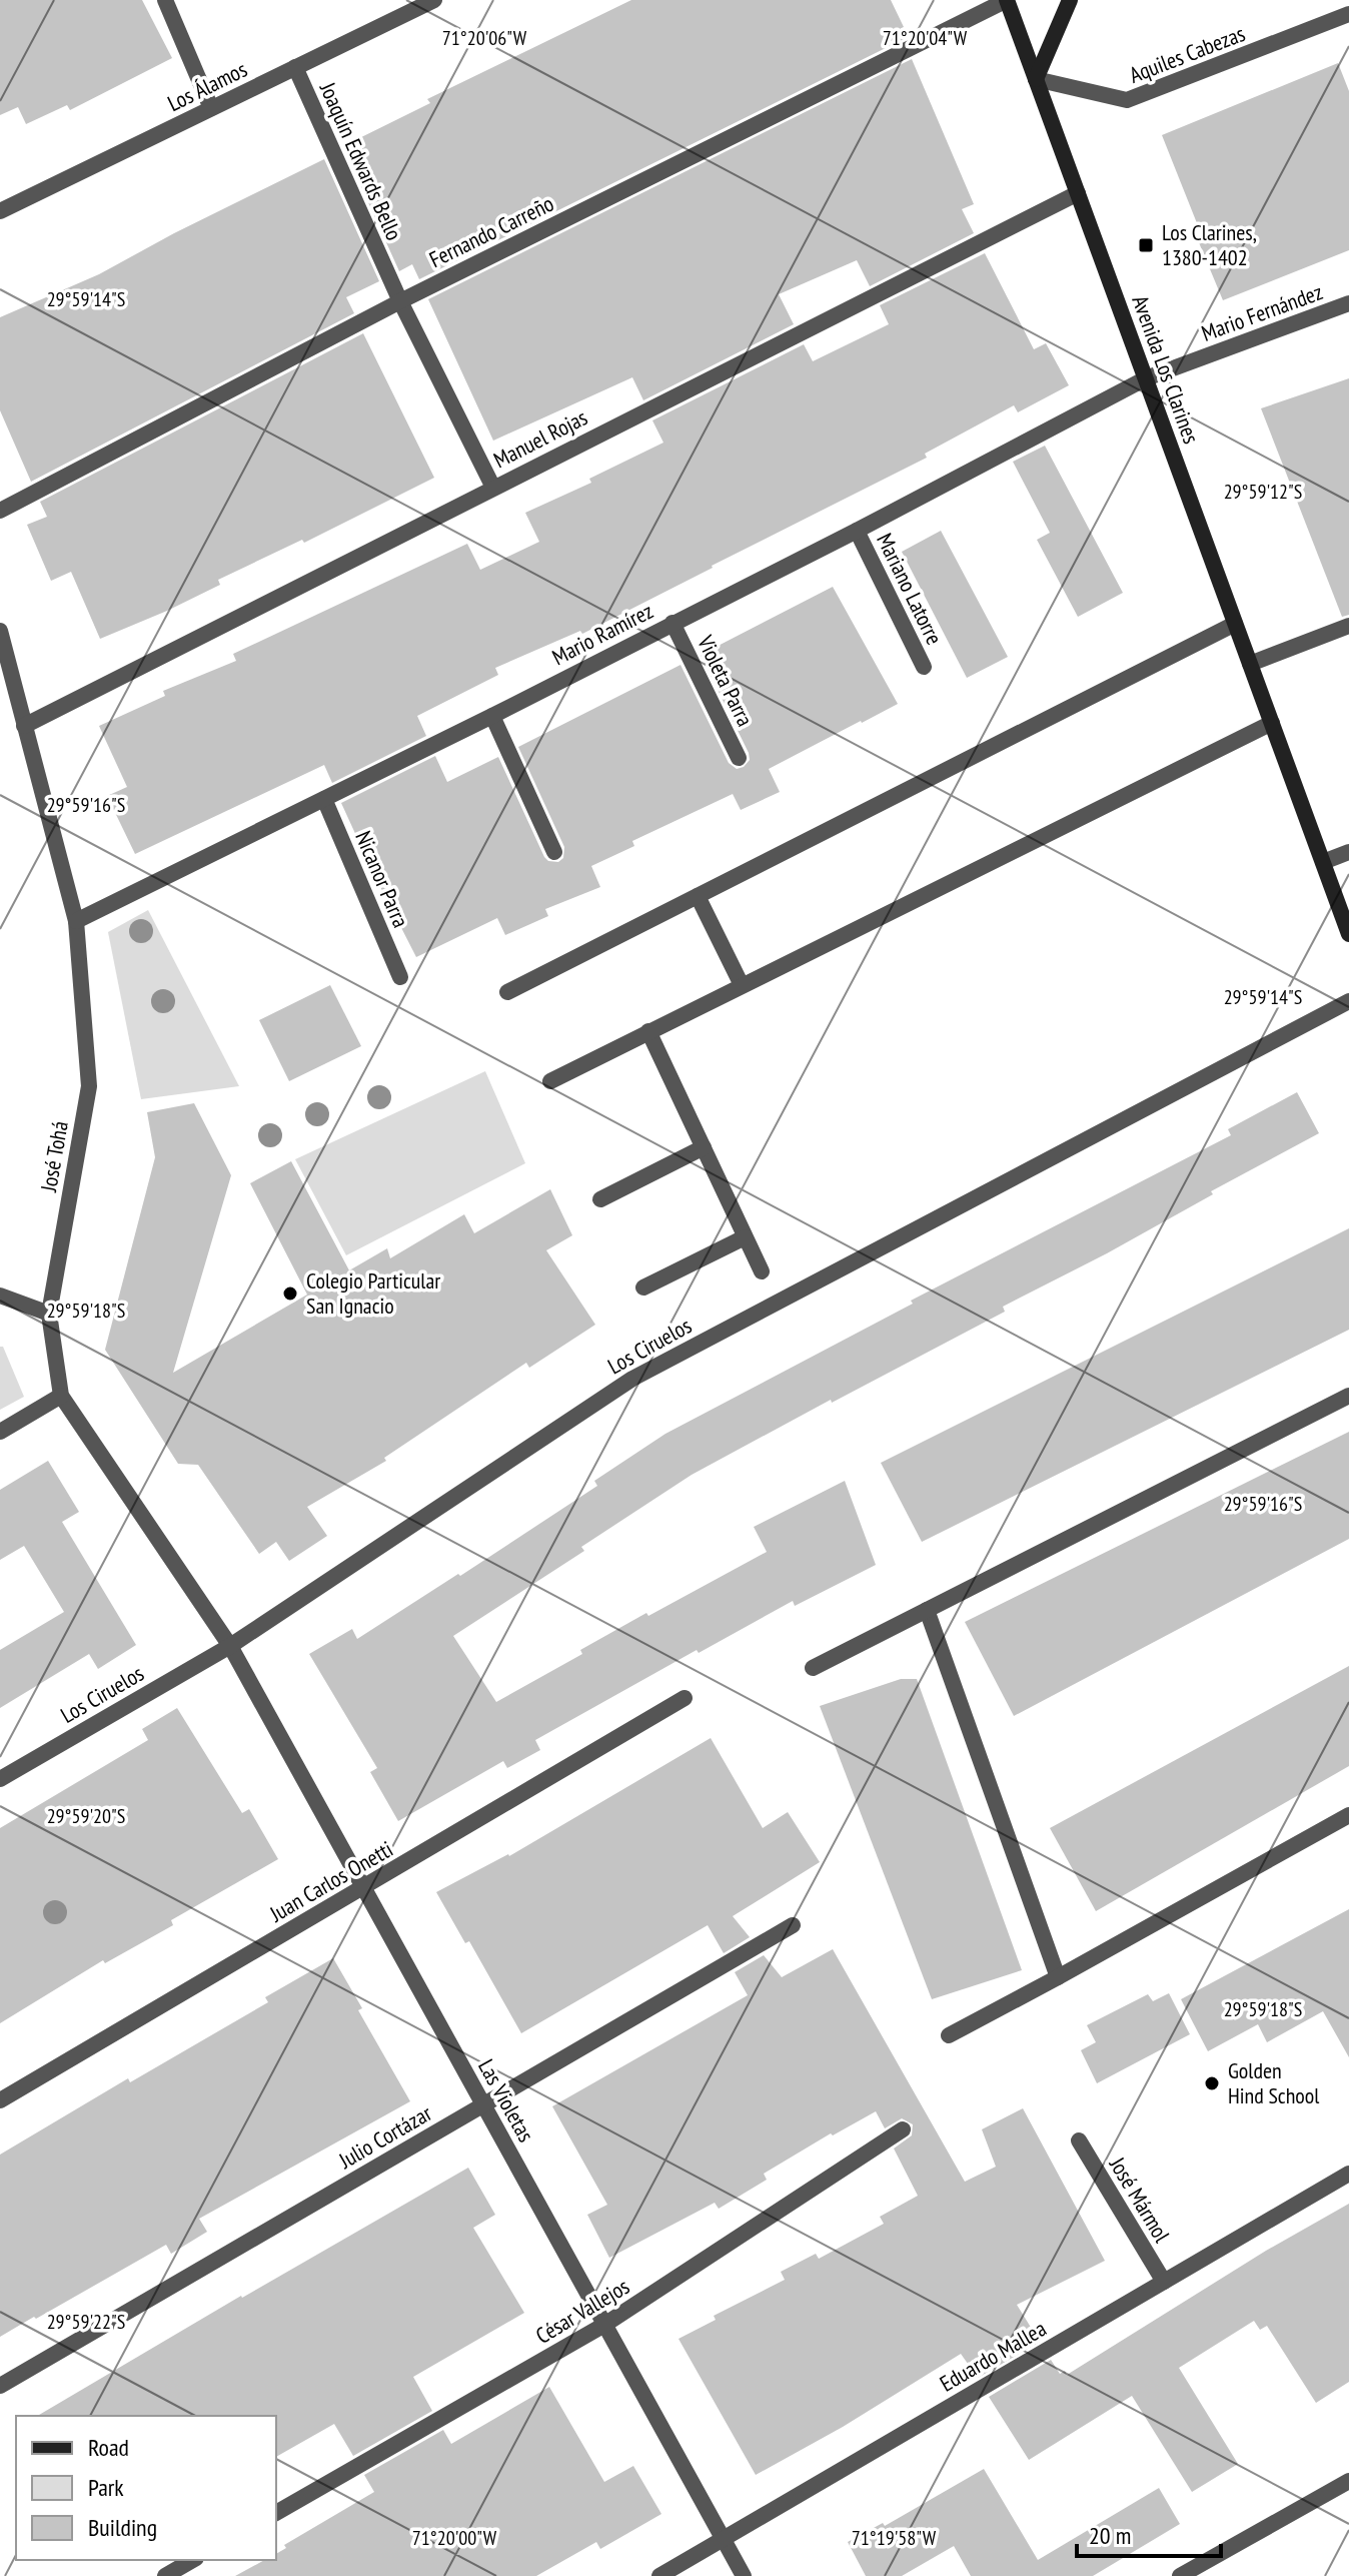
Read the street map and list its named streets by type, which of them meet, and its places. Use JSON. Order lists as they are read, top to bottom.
{
  "streets": {
    "main road": ["Avenida Los Clarines"],
    "street": [
      "Aquiles Cabezas",
      "Los Álamos",
      "Joaquín Edwards Bello",
      "Fernando Carreño",
      "Mario Fernández",
      "Manuel Rojas",
      "Mariano Latorre",
      "Mario Ramírez",
      "Violeta Parra",
      "Nicanor Parra",
      "José Tohá",
      "Los Ciruelos",
      "Juan Carlos Onetti",
      "Las Violetas",
      "Julio Cortázar",
      "José Mármol",
      "César Vallejos",
      "Eduardo Mallea"
    ]
  },
  "crossings": [
    ["Aquiles Cabezas", "Avenida Los Clarines"],
    ["Los Álamos", "Joaquín Edwards Bello"],
    ["Joaquín Edwards Bello", "Fernando Carreño"],
    ["Joaquín Edwards Bello", "Manuel Rojas"],
    ["Fernando Carreño", "Avenida Los Clarines"],
    ["Mario Fernández", "Avenida Los Clarines"],
    ["Mario Fernández", "Mario Ramírez"],
    ["Avenida Los Clarines", "Manuel Rojas"],
    ["Avenida Los Clarines", "Mario Ramírez"],
    ["Manuel Rojas", "José Tohá"],
    ["Mariano Latorre", "Mario Ramírez"],
    ["Mario Ramírez", "Violeta Parra"],
    ["Mario Ramírez", "Nicanor Parra"],
    ["Mario Ramírez", "José Tohá"],
    ["José Tohá", "Los Ciruelos"],
    ["José Tohá", "Las Violetas"],
    ["Los Ciruelos", "Las Violetas"],
    ["Juan Carlos Onetti", "Las Violetas"],
    ["Las Violetas", "Julio Cortázar"],
    ["Las Violetas", "César Vallejos"],
    ["Las Violetas", "Eduardo Mallea"],
    ["José Mármol", "Eduardo Mallea"]
  ],
  "places": {
    "transit": ["Los Clarines, 1380-1402"],
    "other": ["Colegio Particular San Ignacio", "Golden Hind School"]
  },
  "legend": ["Road", "Park", "Building"],
  "scale_bar": "20 m",
  "coordinates": [
    "71°20'06\"W",
    "71°20'04\"W",
    "29°59'14\"S",
    "29°59'12\"S",
    "29°59'16\"S",
    "29°59'18\"S",
    "29°59'20\"S",
    "29°59'22\"S",
    "71°20'00\"W",
    "71°19'58\"W"
  ]
}
